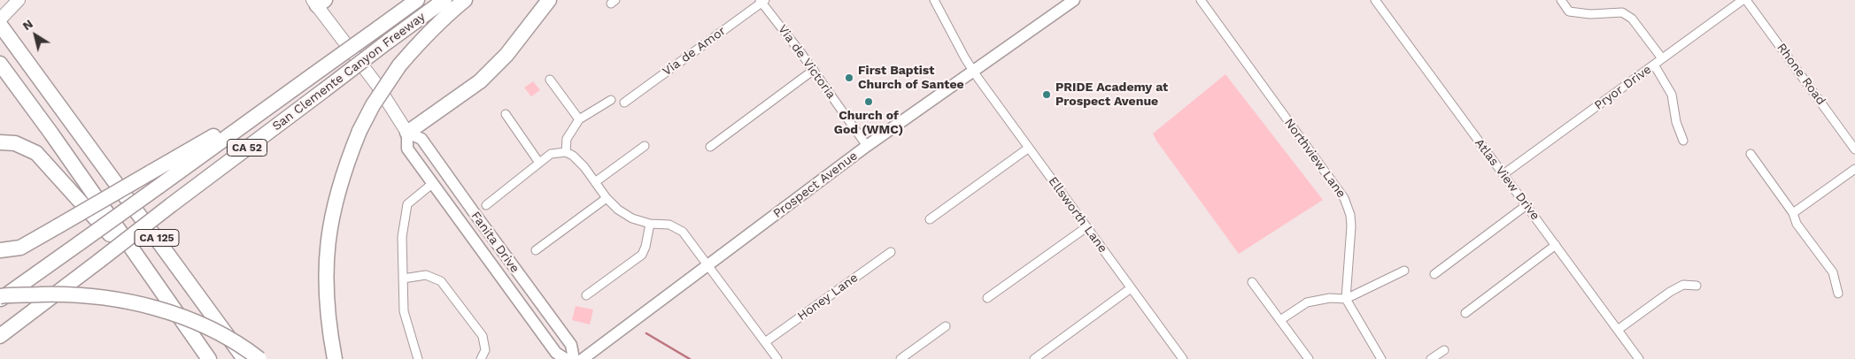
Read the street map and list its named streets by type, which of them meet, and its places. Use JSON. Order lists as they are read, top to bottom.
{
  "streets": {
    "highway": ["San Clemente Canyon Freeway", "CA 52", "CA 125"],
    "main road": ["Prospect Avenue", "Fanita Drive"],
    "street": [
      "Via de Amor",
      "Via de Victoria",
      "Rhone Road",
      "Pryor Drive",
      "Northview Lane",
      "Atlas View Drive",
      "Ellsworth Lane",
      "Honey Lane"
    ]
  },
  "crossings": [
    ["Via de Amor", "Via de Victoria"],
    ["Via de Victoria", "Prospect Avenue"],
    ["Pryor Drive", "Atlas View Drive"],
    ["Prospect Avenue", "Ellsworth Lane"]
  ],
  "places": ["First Baptist Church of Santee", "PRIDE Academy at Prospect Avenue", "Church of God (WMC)"],
  "north": "top left"
}
